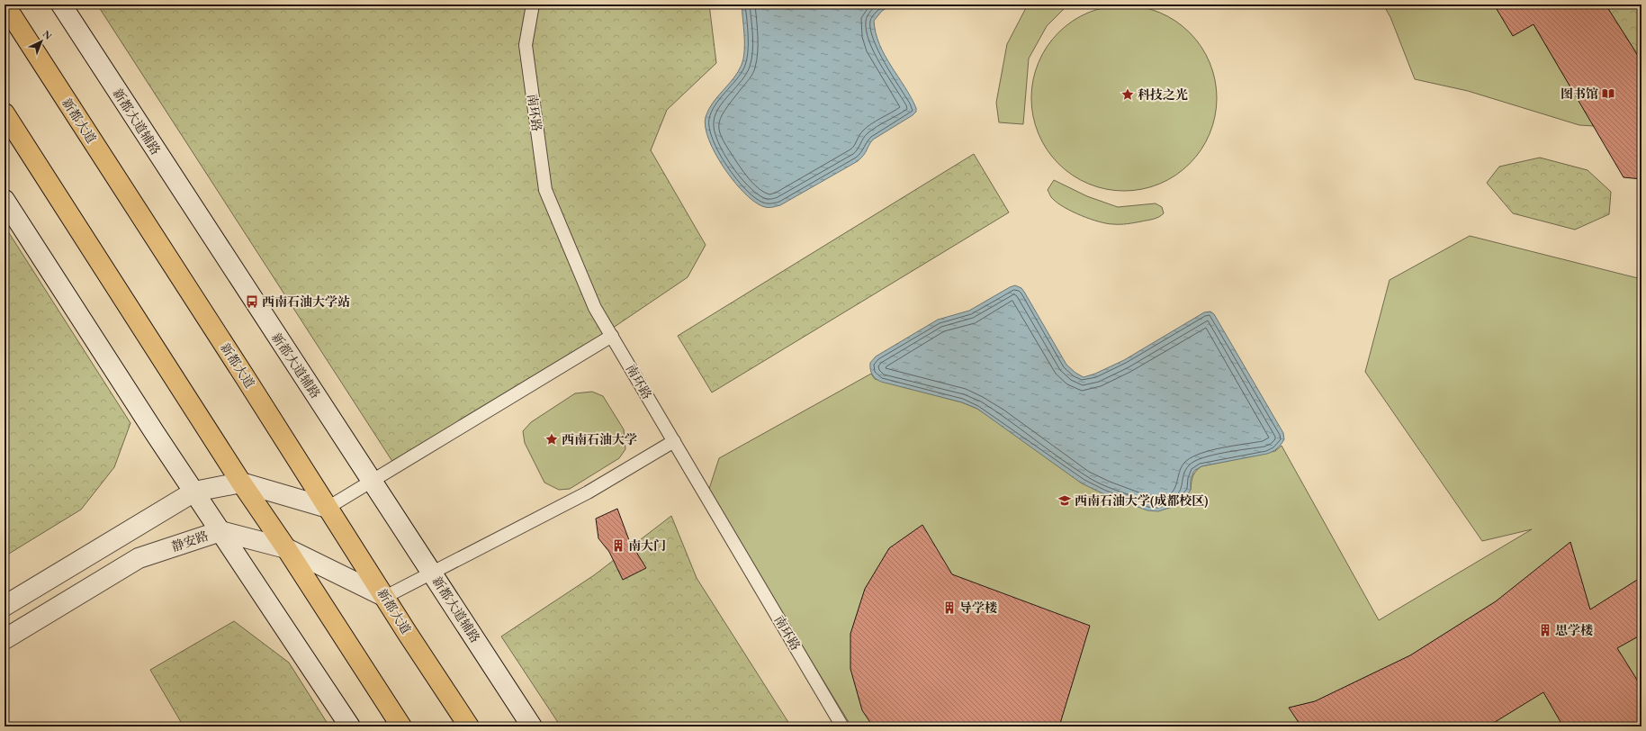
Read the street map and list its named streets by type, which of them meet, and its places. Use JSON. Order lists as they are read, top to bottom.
{
  "streets": {
    "main road": ["新都大道"],
    "street": ["新都大道辅路", "静安路"],
    "lane": ["南环路"]
  },
  "crossings": [
    ["新都大道", "静安路"]
  ],
  "places": {
    "library": ["图书馆"],
    "place": ["科技之光", "西南石油大学"],
    "bus stop": ["西南石油大学站"],
    "school or university": ["西南石油大学(成都校区)"],
    "building": ["南大门", "导学楼", "思学楼"]
  },
  "north": "top right"
}
